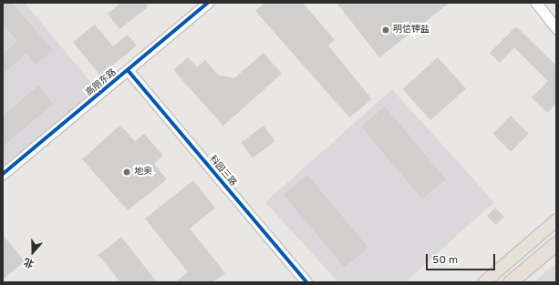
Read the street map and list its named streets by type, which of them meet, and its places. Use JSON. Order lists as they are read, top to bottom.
{
  "streets": {
    "street": ["高朋东路", "科园三路"]
  },
  "crossings": [
    ["高朋东路", "科园三路"]
  ],
  "places": ["明信钾盐", "地奥"],
  "scale_bar": "50 m",
  "north": "bottom"
}
